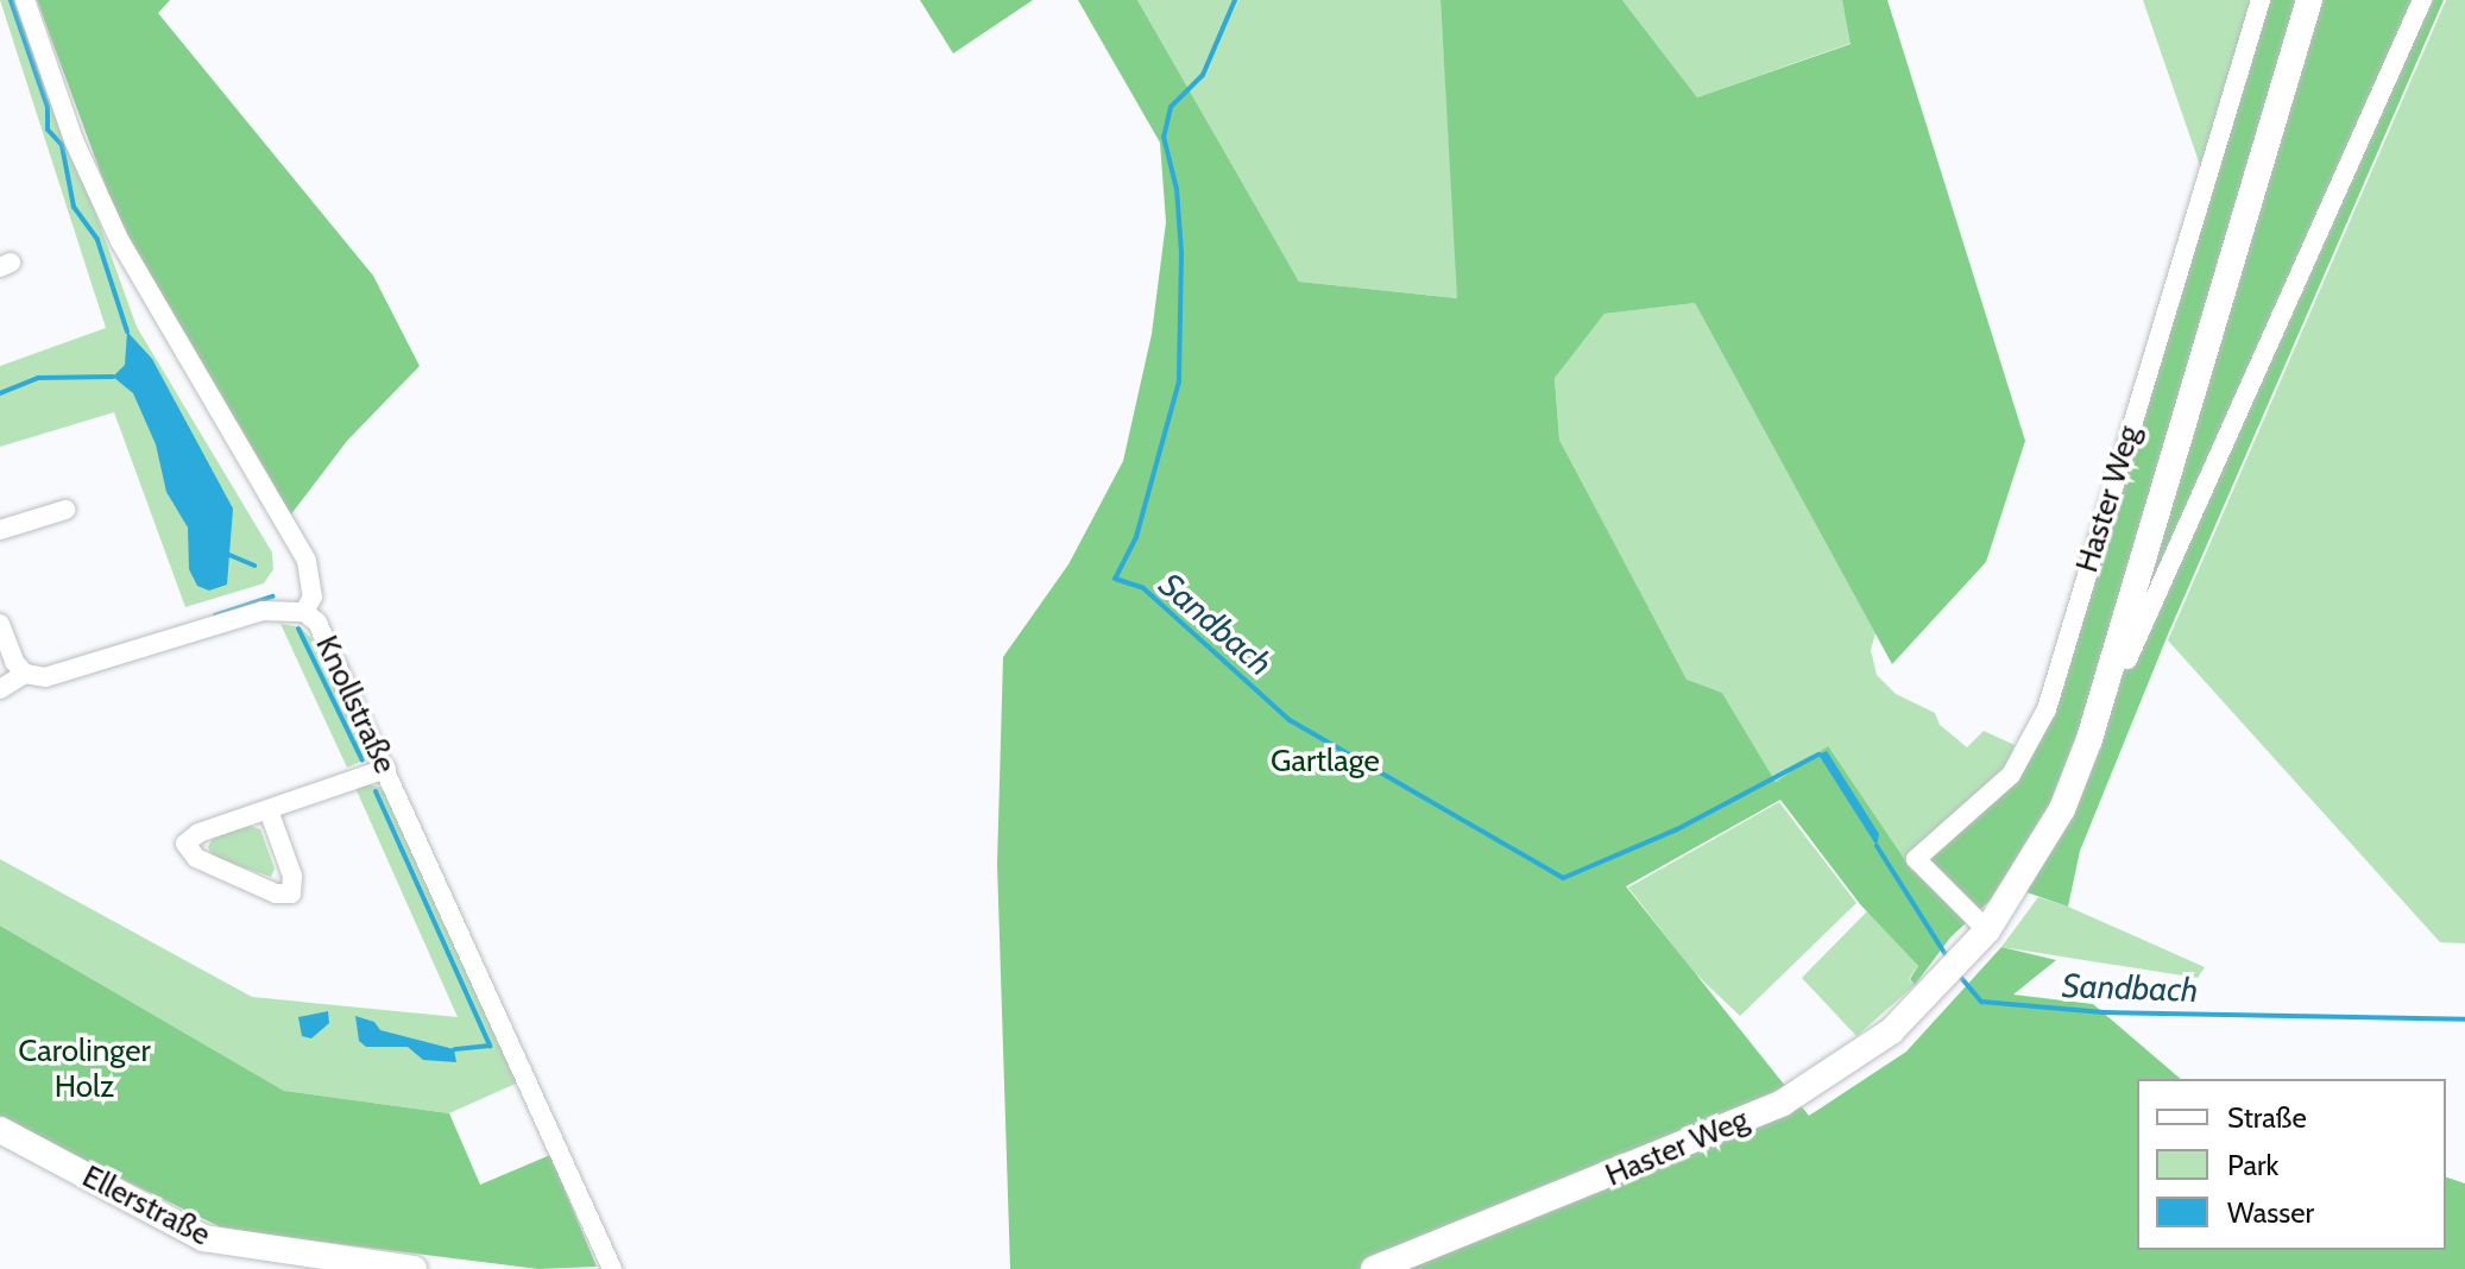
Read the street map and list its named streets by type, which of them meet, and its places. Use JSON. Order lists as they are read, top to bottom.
{
  "streets": {
    "street": ["Haster Weg", "Knollstraße", "Ellerstraße"]
  },
  "water": ["Sandbach"],
  "parks": ["Gartlage", "Carolinger Holz"],
  "legend": ["Straße", "Park", "Wasser"]
}
